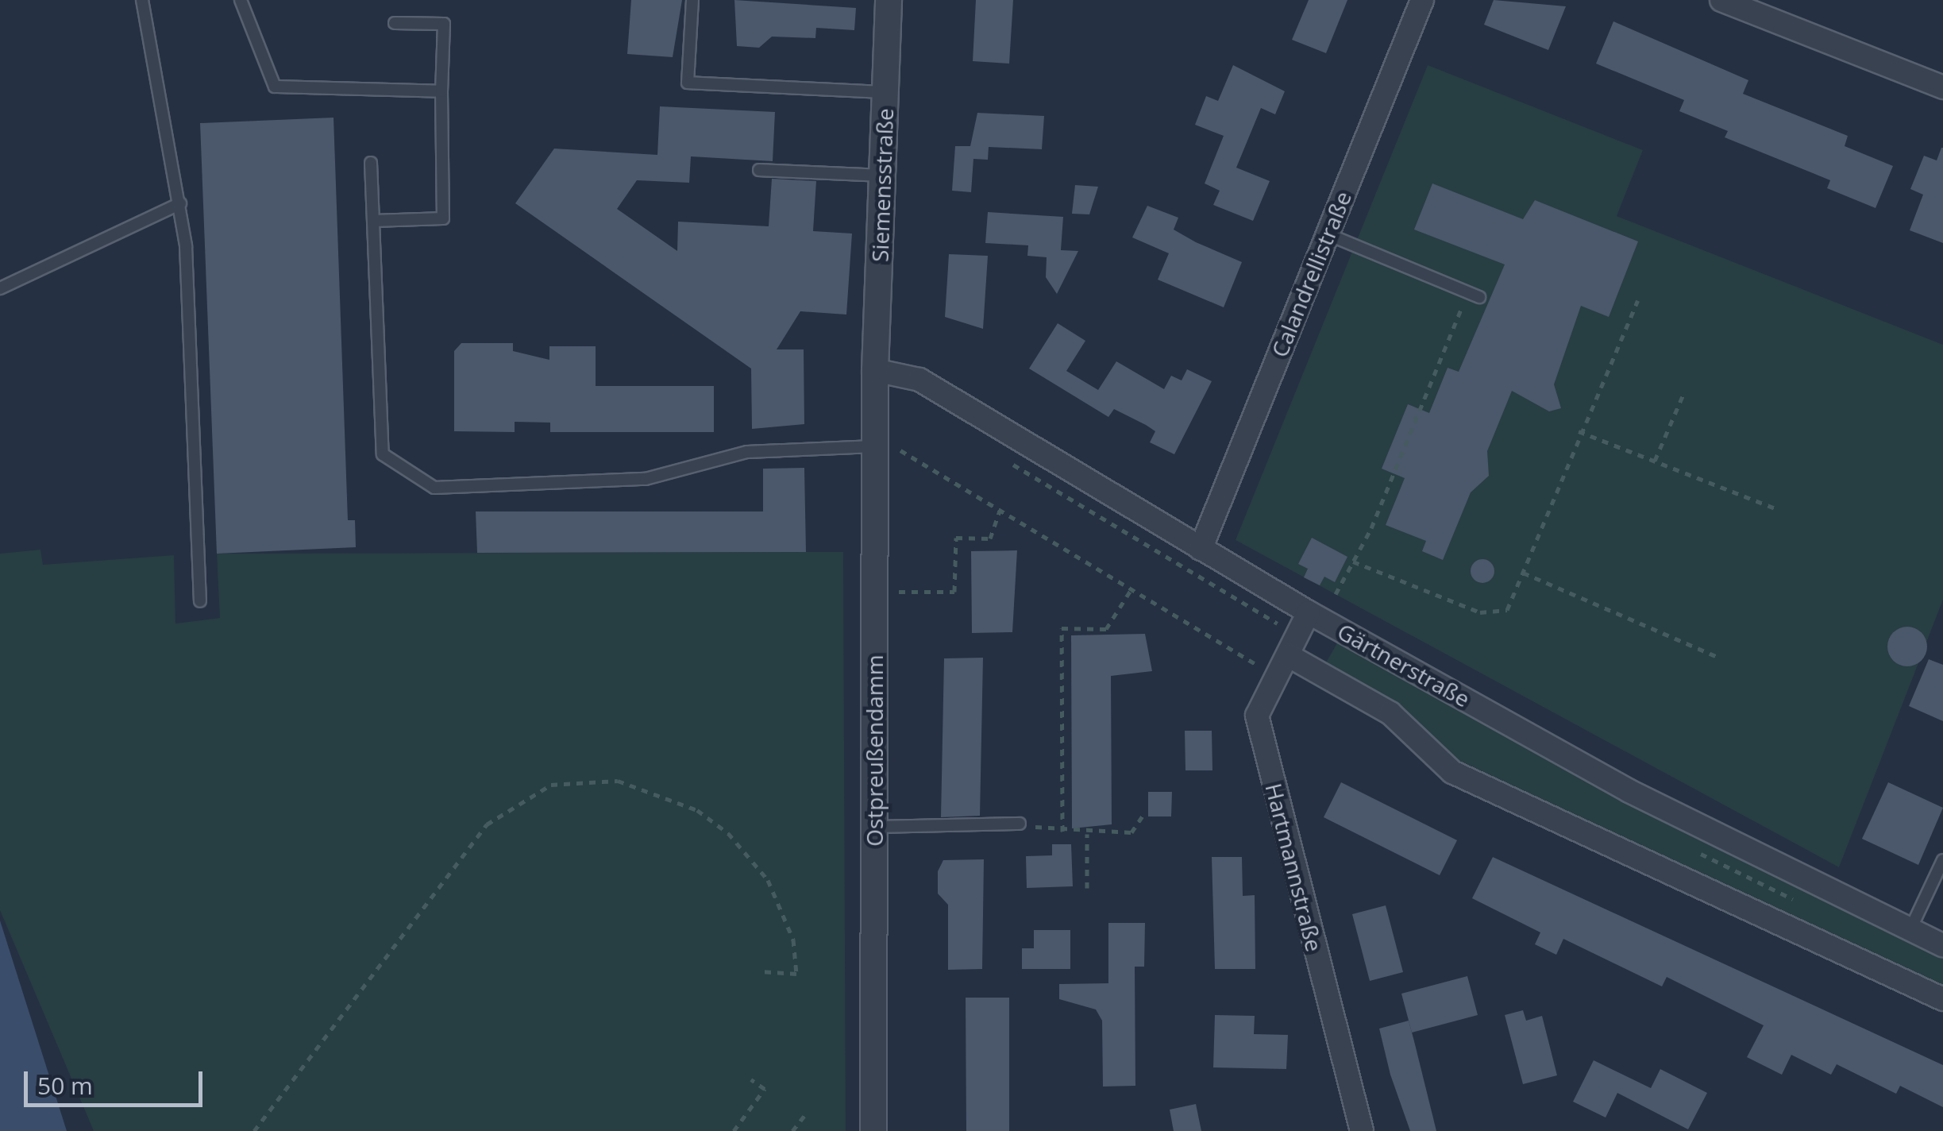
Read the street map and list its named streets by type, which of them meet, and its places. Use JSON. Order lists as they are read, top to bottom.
{
  "streets": {
    "street": [
      "Siemensstraße",
      "Calandrellistraße",
      "Gärtnerstraße",
      "Ostpreußendamm",
      "Hartmannstraße"
    ]
  },
  "crossings": [
    ["Siemensstraße", "Gärtnerstraße"],
    ["Siemensstraße", "Ostpreußendamm"],
    ["Calandrellistraße", "Gärtnerstraße"],
    ["Gärtnerstraße", "Ostpreußendamm"],
    ["Gärtnerstraße", "Hartmannstraße"]
  ],
  "scale_bar": "50 m"
}
